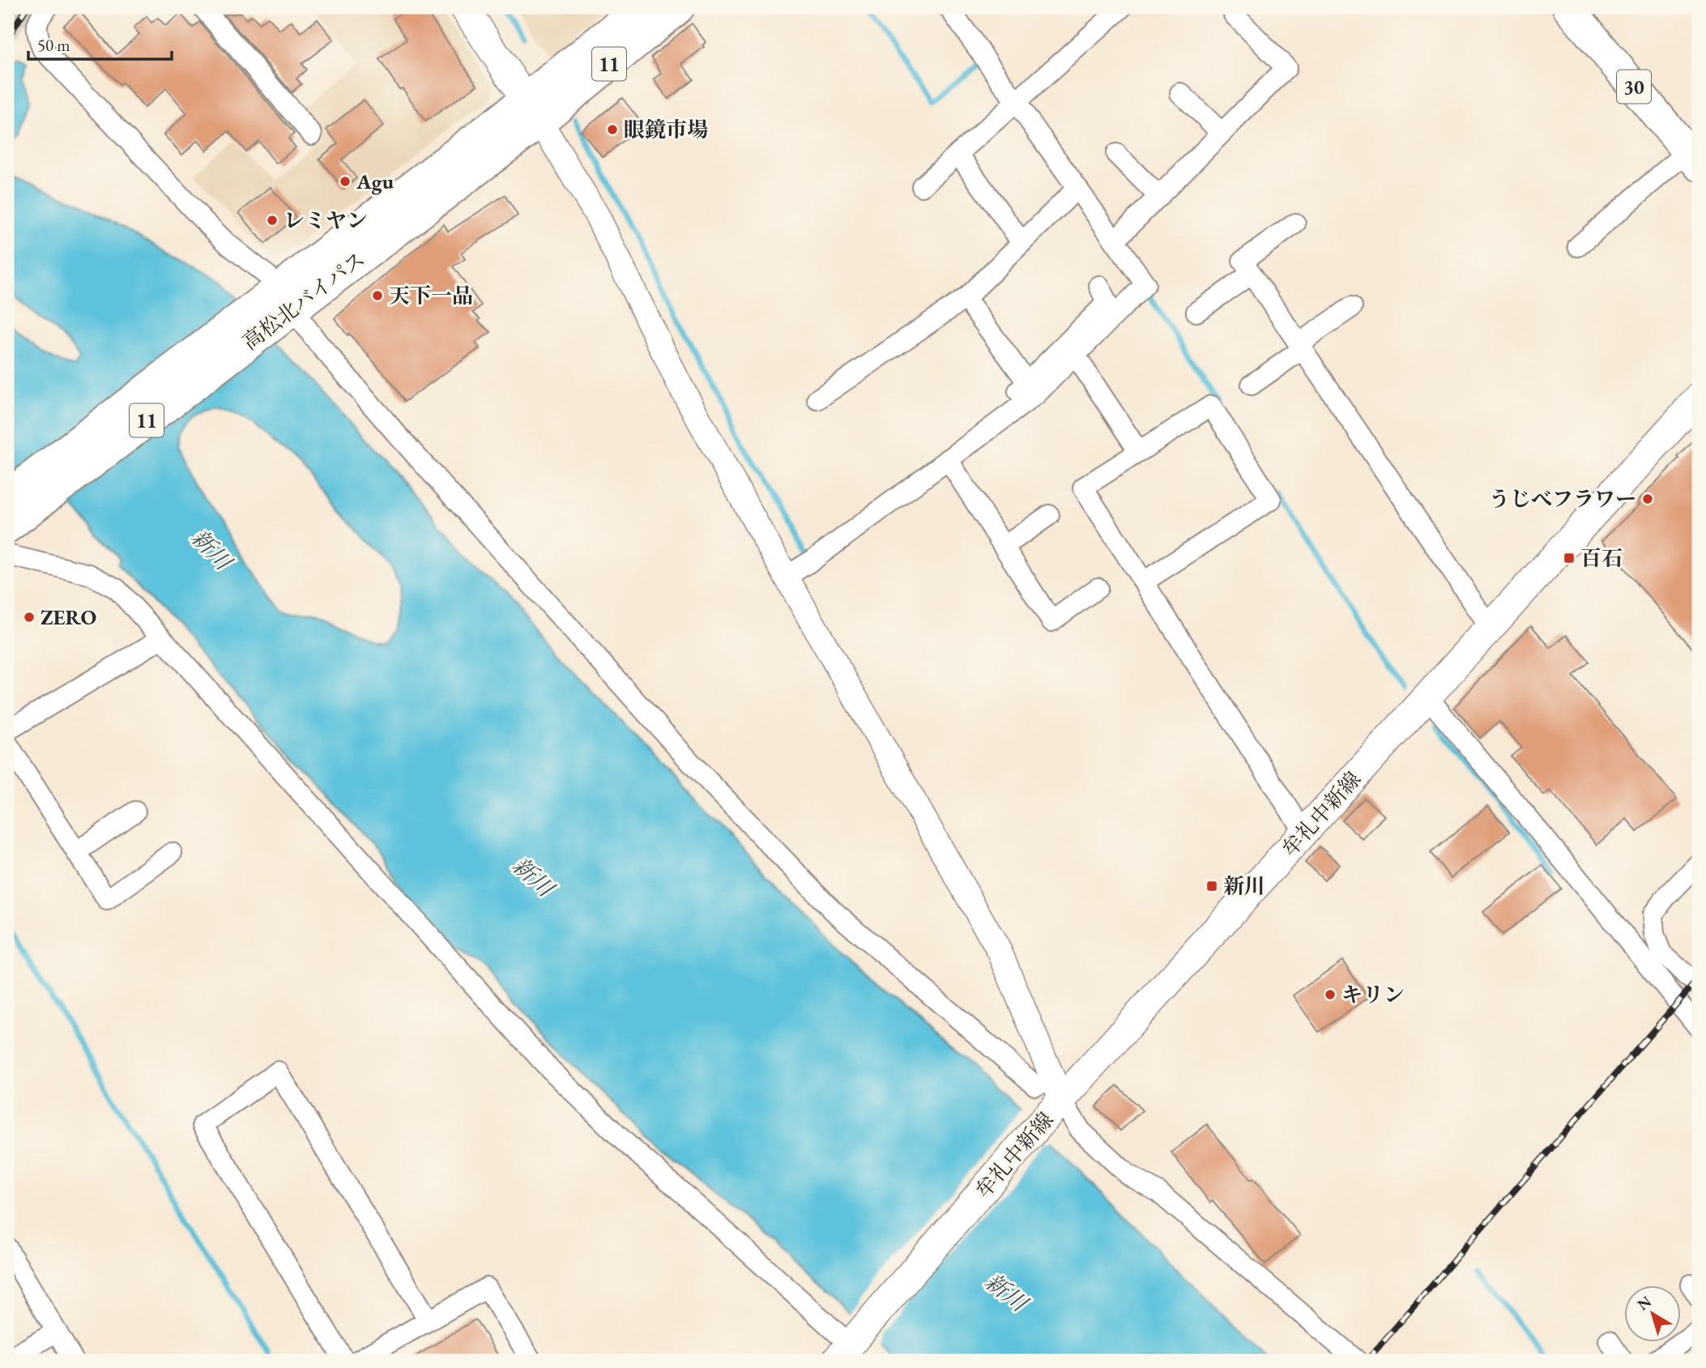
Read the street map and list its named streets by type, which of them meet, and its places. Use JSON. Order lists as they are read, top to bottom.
{
  "streets": {
    "main road": [
      "11",
      "30",
      "高松北バイパス",
      "牟礼中新線"
    ]
  },
  "water": ["新川"],
  "places": {
    "other": [
      "眼鏡市場",
      "Agu",
      "レミヤン",
      "天下一品",
      "うじべフラワー",
      "ZERO",
      "キリン"
    ],
    "transit": ["百石", "新川"]
  },
  "scale_bar": "50 m",
  "north": "top left"
}
